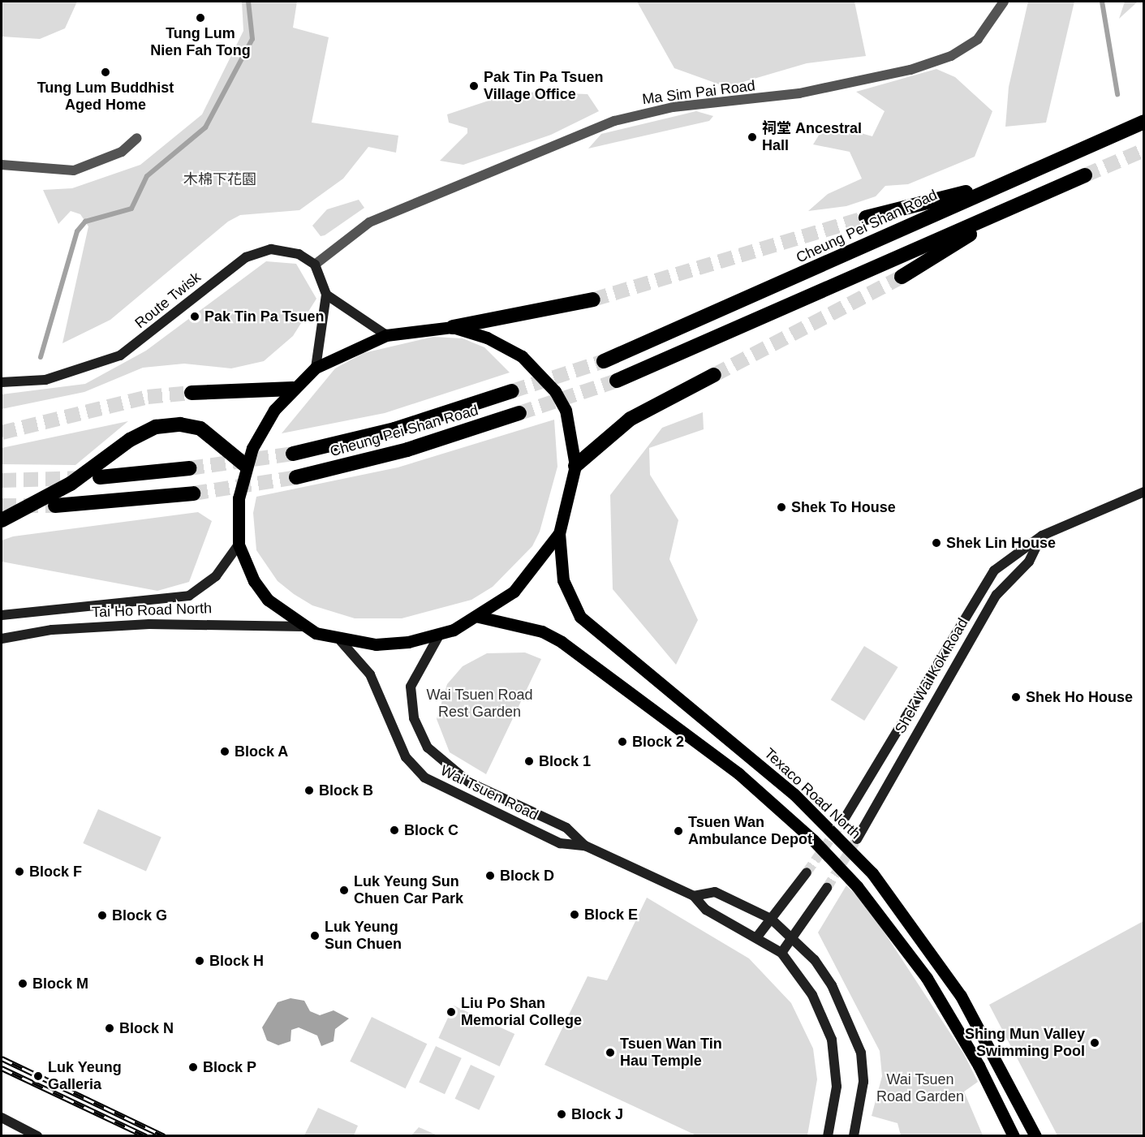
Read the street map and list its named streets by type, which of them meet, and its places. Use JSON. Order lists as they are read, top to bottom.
{
  "streets": {
    "highway": ["Cheung Pei Shan Road"],
    "main road": [
      "Route Twisk",
      "Tai Ho Road North",
      "Shek Wai Kok Road",
      "Wai Tsuen Road",
      "Texaco Road North"
    ],
    "street": ["Ma Sim Pai Road"]
  },
  "crossings": [
    ["Ma Sim Pai Road", "Route Twisk"]
  ],
  "parks": ["木棉下花園", "Wai Tsuen Road Rest Garden", "Wai Tsuen Road Garden"],
  "places": [
    "Tung Lum Nien Fah Tong",
    "Tung Lum Buddhist Aged Home",
    "Pak Tin Pa Tsuen Village Office",
    "祠堂 Ancestral Hall",
    "Pak Tin Pa Tsuen",
    "Shek To House",
    "Shek Lin House",
    "Shek Ho House",
    "Block 2",
    "Block A",
    "Block 1",
    "Block B",
    "Block C",
    "Tsuen Wan Ambulance Depot",
    "Block F",
    "Block D",
    "Luk Yeung Sun Chuen Car Park",
    "Block E",
    "Block G",
    "Luk Yeung Sun Chuen",
    "Block H",
    "Block M",
    "Liu Po Shan Memorial College",
    "Block N",
    "Shing Mun Valley Swimming Pool",
    "Tsuen Wan Tin Hau Temple",
    "Block P",
    "Luk Yeung Galleria",
    "Block J"
  ]
}
